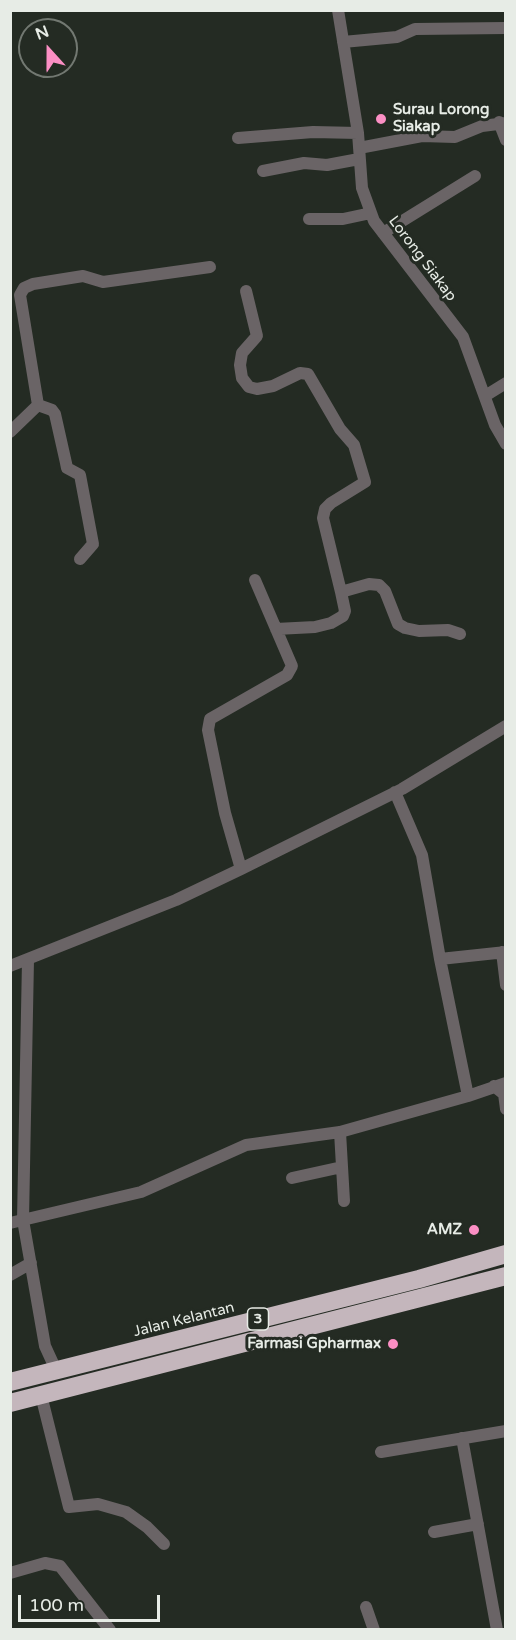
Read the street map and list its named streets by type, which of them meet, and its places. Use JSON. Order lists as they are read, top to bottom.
{
  "streets": {
    "highway": ["3", "Jalan Kelantan"],
    "street": ["Lorong Siakap"]
  },
  "places": ["Surau Lorong Siakap", "AMZ", "Farmasi Gpharmax"],
  "scale_bar": "100 m",
  "north": "top"
}
